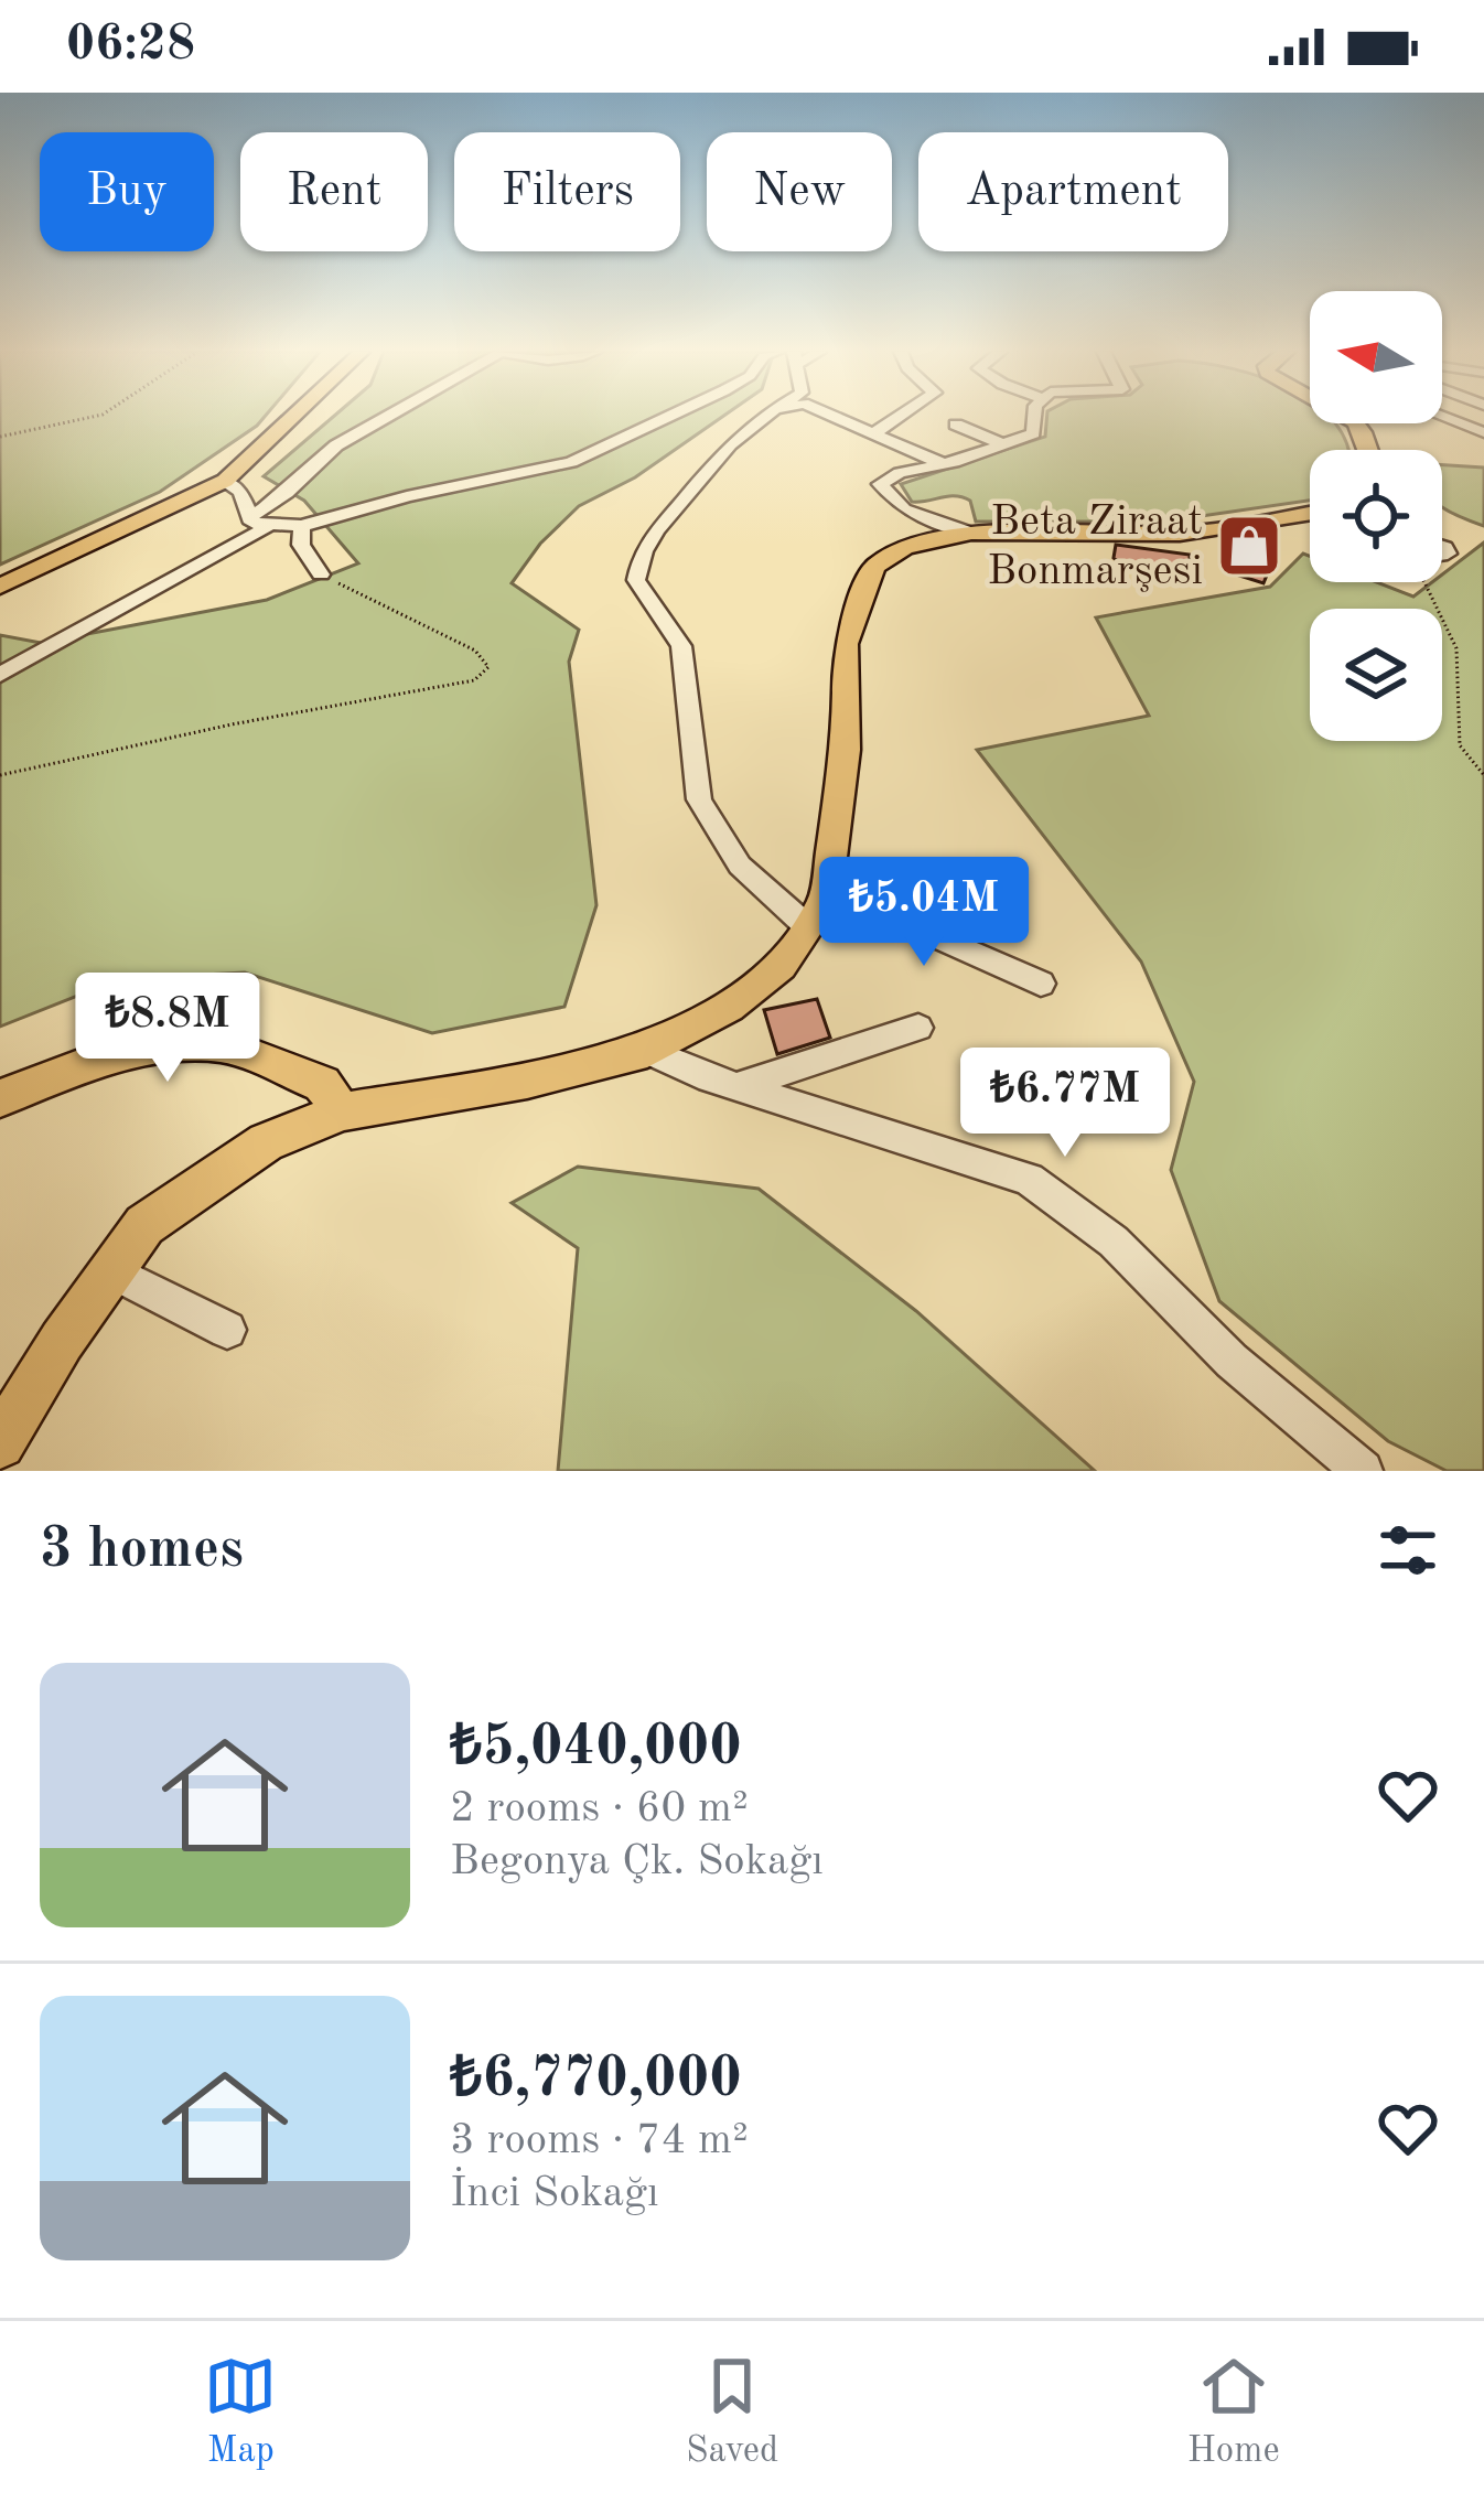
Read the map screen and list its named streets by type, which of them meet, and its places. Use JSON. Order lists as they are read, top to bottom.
{
  "places": {
    "shop": ["Beta Ziraat Bonmarşesi"]
  },
  "north": "left",
  "page": {
    "status": "06:28",
    "chip": [
      "Buy",
      "Rent",
      "Filters",
      "New",
      "Apartment"
    ],
    "price": ["₺5.04M", "₺8.8M", "₺6.77M"],
    "heading": "3 homes",
    "list": [
      {
        "name": "₺5,040,000",
        "note": "2 rooms · 60 m² · Begonya Çk. Sokağı"
      },
      {
        "name": "₺6,770,000",
        "note": "3 rooms · 74 m² · İnci Sokağı"
      }
    ],
    "tabs": ["Map", "Saved", "Home"]
  }
}
